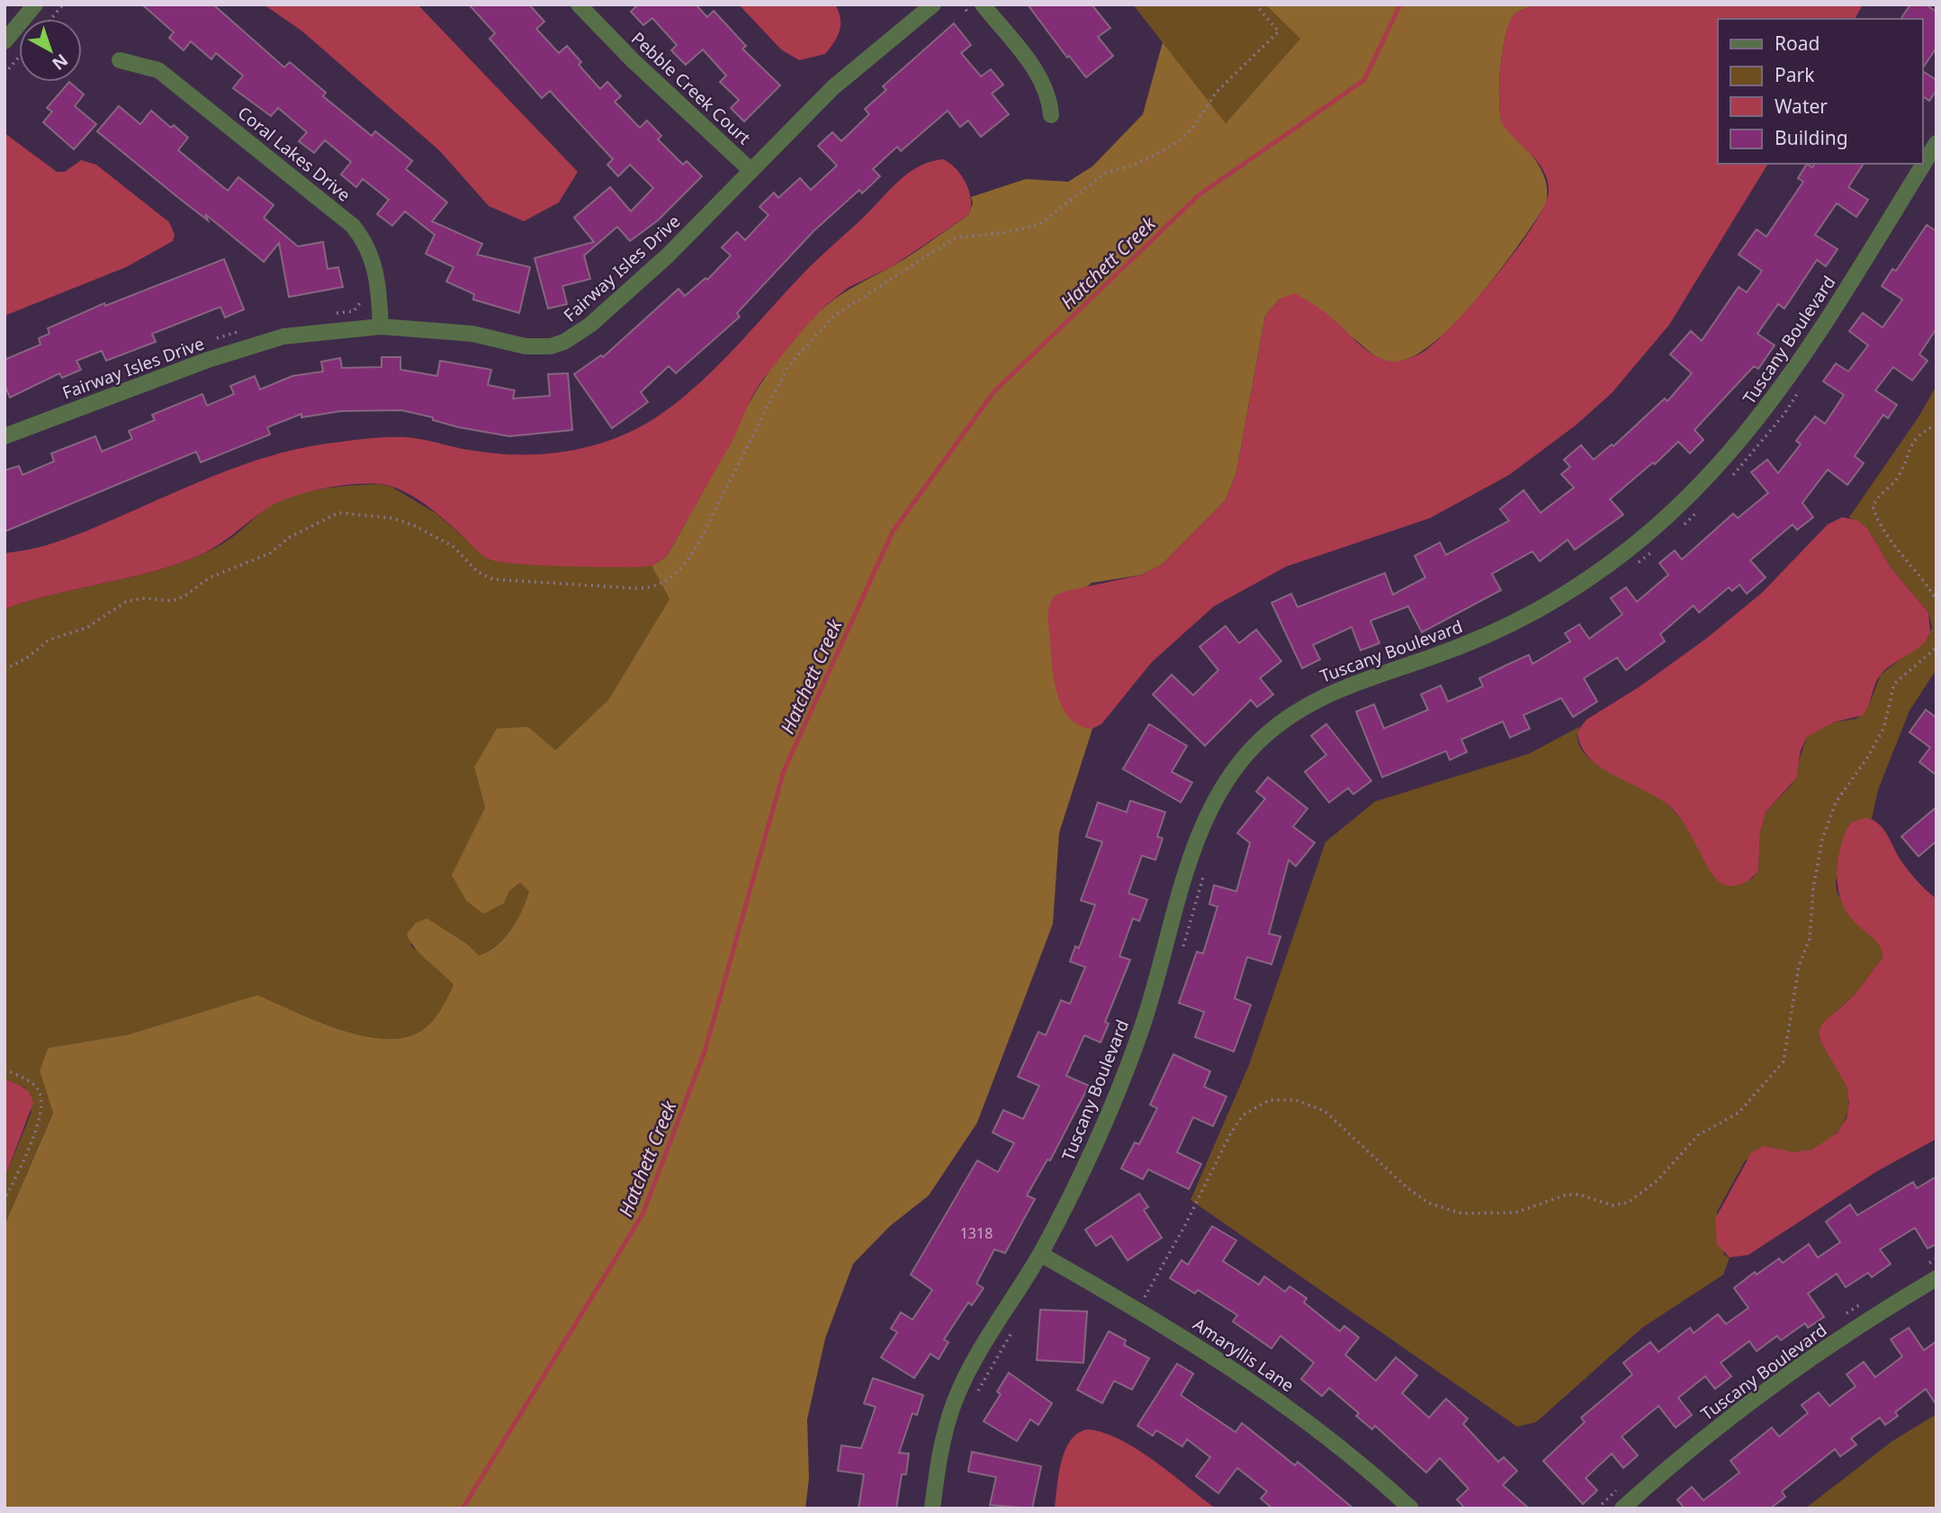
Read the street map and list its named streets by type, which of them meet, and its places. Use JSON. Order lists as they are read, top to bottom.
{
  "streets": {
    "street": [
      "Pebble Creek Court",
      "Coral Lakes Drive",
      "Fairway Isles Drive",
      "Tuscany Boulevard",
      "Amaryllis Lane"
    ]
  },
  "crossings": [
    ["Pebble Creek Court", "Fairway Isles Drive"],
    ["Coral Lakes Drive", "Fairway Isles Drive"],
    ["Tuscany Boulevard", "Amaryllis Lane"]
  ],
  "water": ["Hatchett Creek"],
  "house_numbers": ["1318"],
  "legend": [
    "Road",
    "Park",
    "Water",
    "Building"
  ],
  "north": "bottom right"
}
